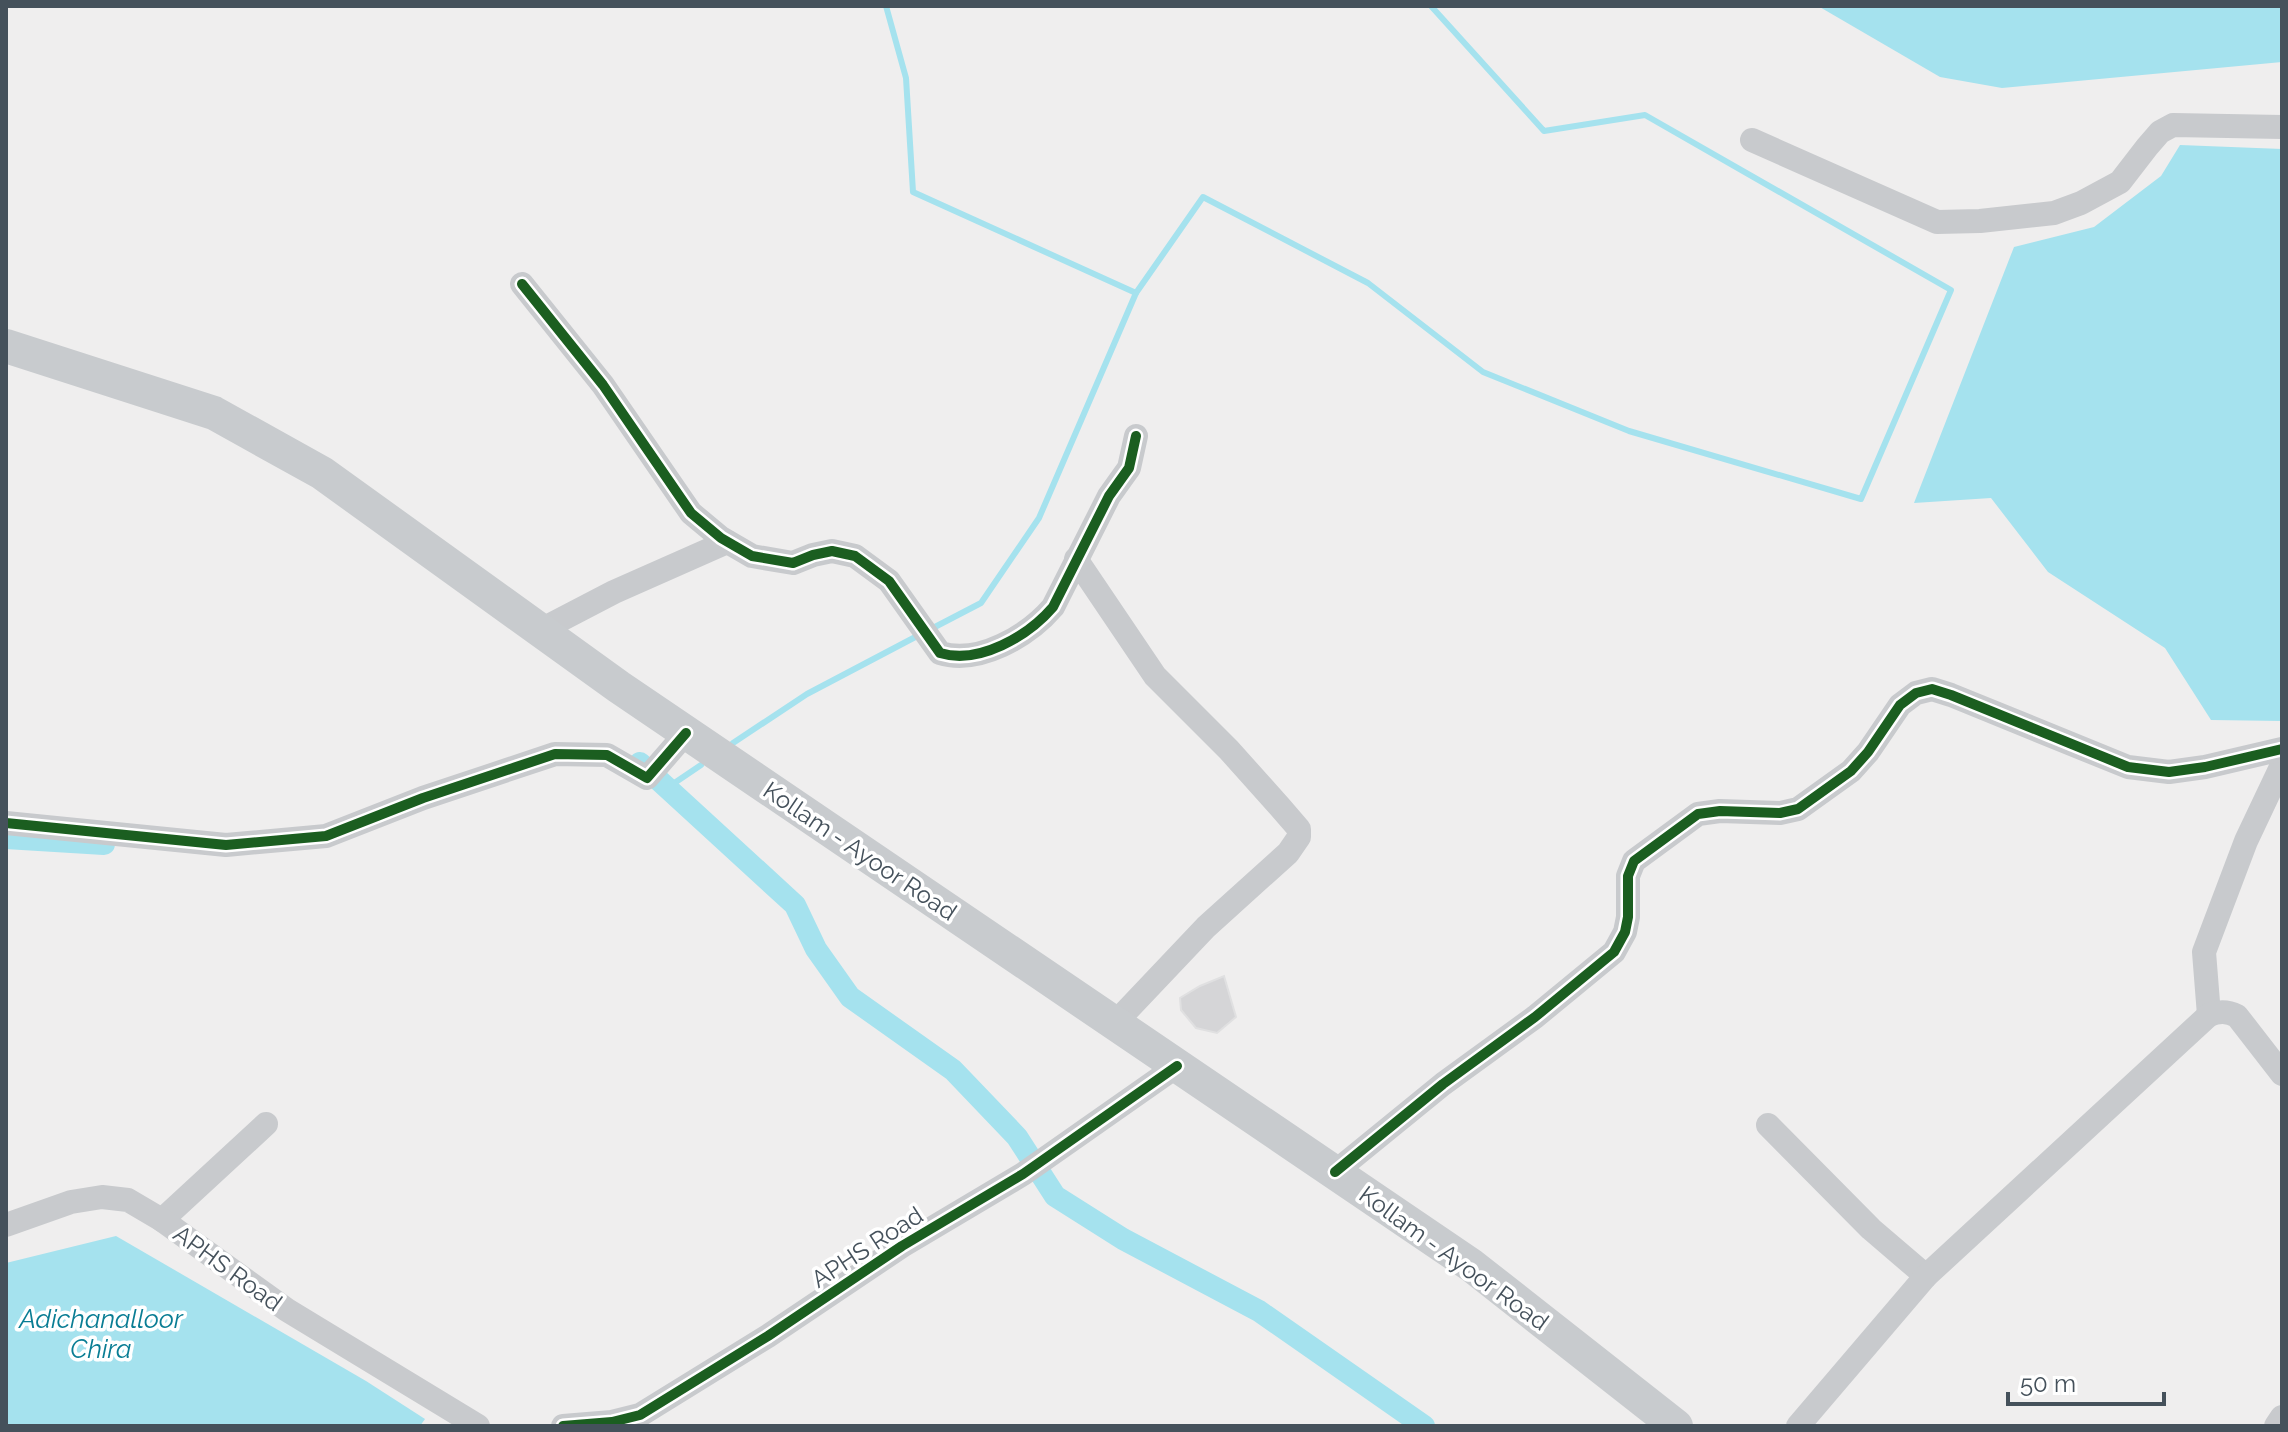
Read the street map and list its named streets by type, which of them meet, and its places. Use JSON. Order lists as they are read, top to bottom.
{
  "streets": {
    "main road": ["Kollam - Ayoor Road"],
    "street": ["APHS Road"]
  },
  "crossings": [
    ["Kollam - Ayoor Road", "APHS Road"]
  ],
  "water": ["Adichanalloor Chira"],
  "scale_bar": "50 m"
}
